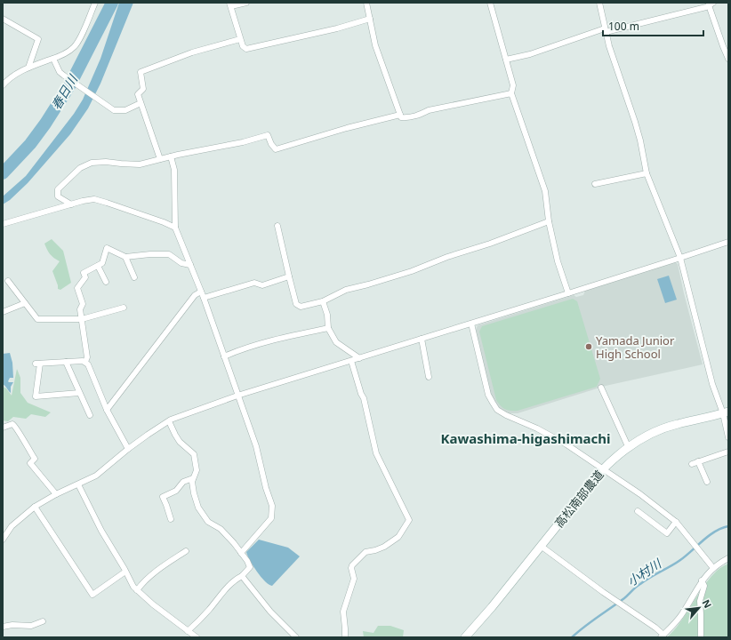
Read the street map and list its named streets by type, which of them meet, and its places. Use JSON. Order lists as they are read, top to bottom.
{
  "streets": {
    "street": ["高松南部農道"]
  },
  "districts": ["Kawashima-higashimachi"],
  "water": ["春日川", "小村川"],
  "places": ["Yamada Junior High School"],
  "scale_bar": "100 m",
  "north": "top right"
}
